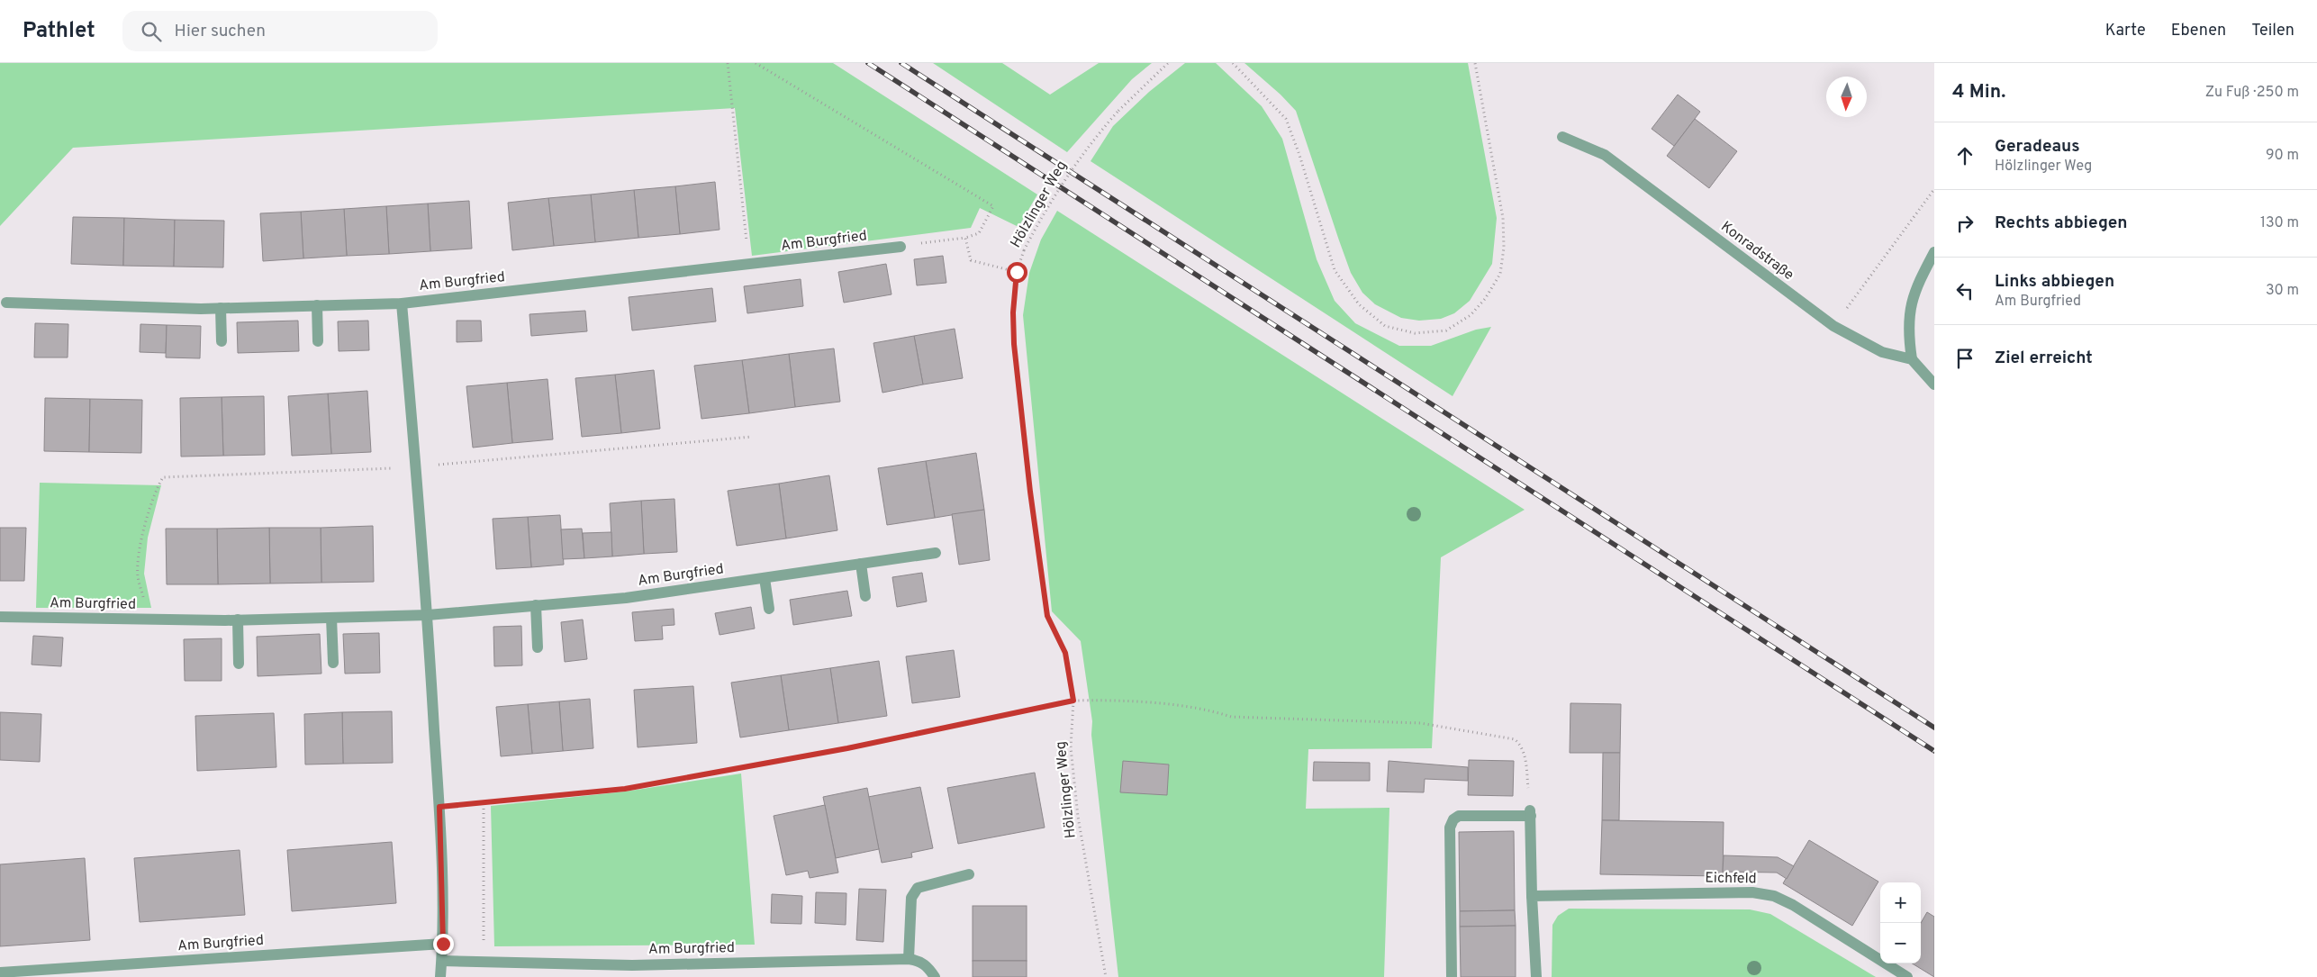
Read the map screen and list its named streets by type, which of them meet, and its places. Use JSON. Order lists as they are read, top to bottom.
{
  "streets": {
    "street": ["Am Burgfried", "Konradstraße", "Eichfeld"],
    "path": ["Hölzlinger Weg"]
  },
  "north": "bottom",
  "page": {
    "header": "Pathlet",
    "search": "Hier suchen",
    "nav": ["Karte", "Ebenen", "Teilen"],
    "heading": ["4 Min.", "Zu Fuß · 250 m"],
    "list": [
      ["Geradeaus", "Hölzlinger Weg", "90 m"],
      ["Rechts abbiegen", "130 m"],
      ["Links abbiegen", "Am Burgfried", "30 m"],
      "Ziel erreicht"
    ],
    "map_buttons": ["+", "−"]
  }
}
